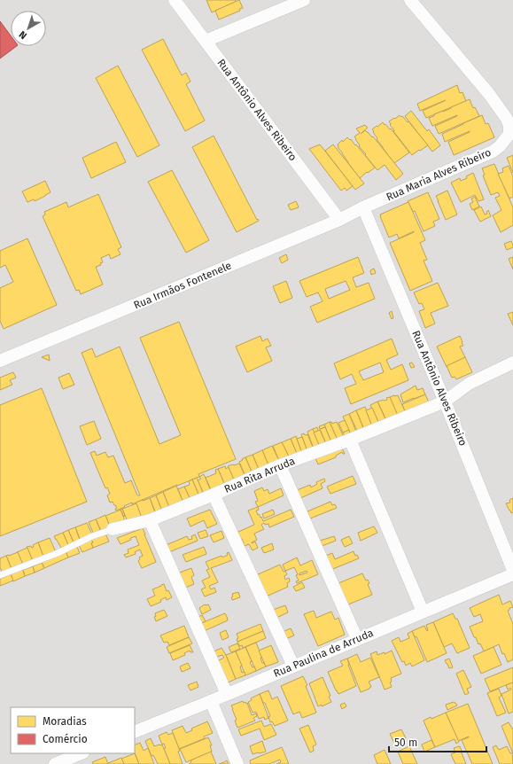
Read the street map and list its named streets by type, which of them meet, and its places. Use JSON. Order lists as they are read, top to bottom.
{
  "streets": {
    "street": [
      "Rua Antônio Alves Ribeiro",
      "Rua Maria Alves Ribeiro",
      "Rua Irmãos Fontenele",
      "Rua Rita Arruda",
      "Rua Paulina de Arruda"
    ]
  },
  "crossings": [
    ["Rua Antônio Alves Ribeiro", "Rua Maria Alves Ribeiro"],
    ["Rua Antônio Alves Ribeiro", "Rua Irmãos Fontenele"],
    ["Rua Antônio Alves Ribeiro", "Rua Rita Arruda"],
    ["Rua Maria Alves Ribeiro", "Rua Irmãos Fontenele"]
  ],
  "legend": ["Moradias", "Comércio"],
  "scale_bar": "50 m",
  "north": "bottom left"
}
